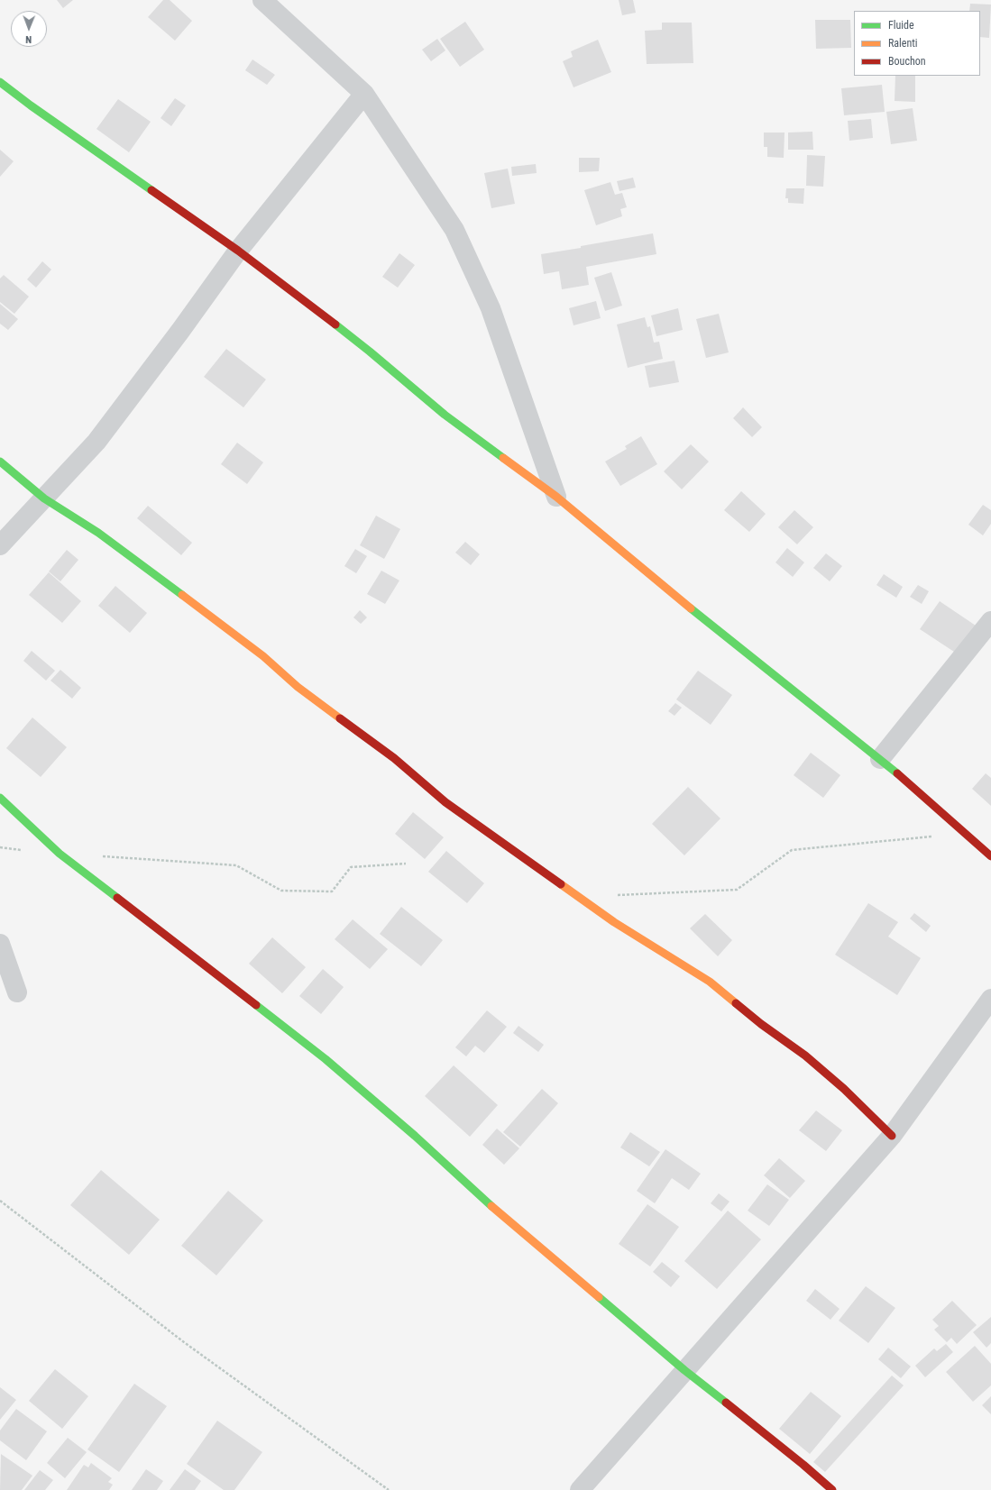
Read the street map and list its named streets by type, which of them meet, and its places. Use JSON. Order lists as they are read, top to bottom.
{
  "legend": ["Fluide", "Ralenti", "Bouchon"],
  "north": "bottom"
}
